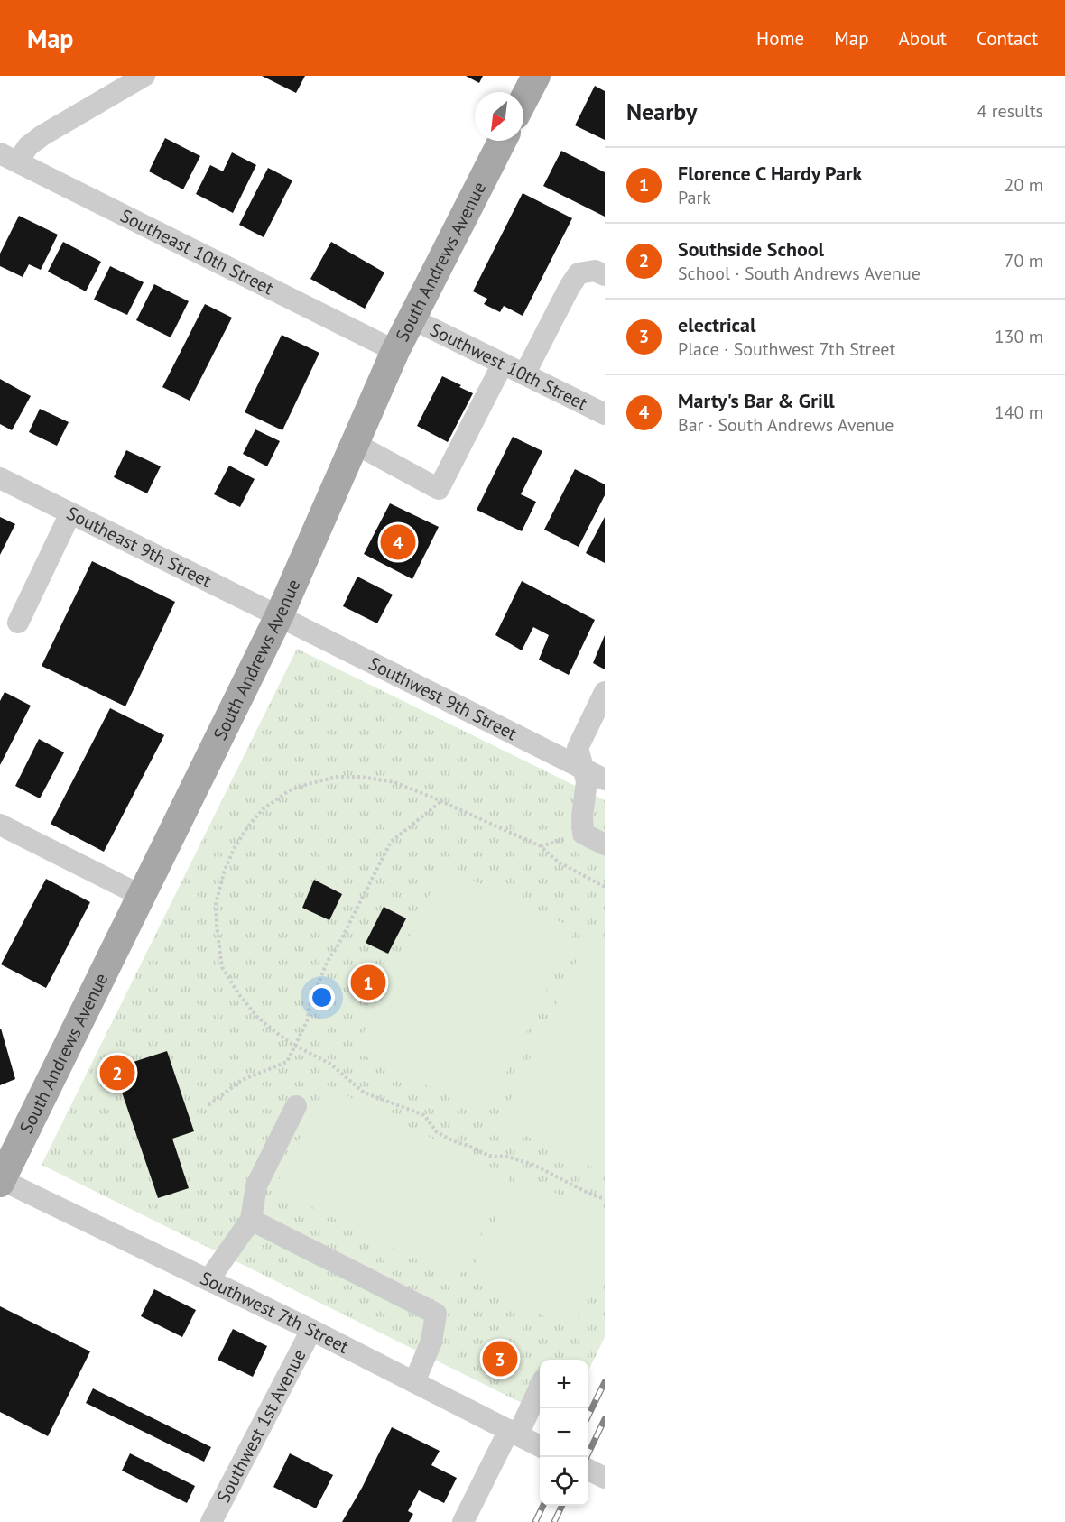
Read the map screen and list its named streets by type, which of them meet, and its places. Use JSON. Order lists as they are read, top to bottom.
{
  "streets": {
    "main road": ["South Andrews Avenue"],
    "street": [
      "Southeast 10th Street",
      "Southwest 10th Street",
      "Southeast 9th Street",
      "Southwest 9th Street",
      "Southwest 7th Street",
      "Southwest 1st Avenue"
    ]
  },
  "crossings": [
    ["Southeast 10th Street", "South Andrews Avenue"],
    ["South Andrews Avenue", "Southwest 10th Street"],
    ["South Andrews Avenue", "Southeast 9th Street"],
    ["South Andrews Avenue", "Southwest 9th Street"],
    ["South Andrews Avenue", "Southwest 7th Street"],
    ["Southeast 9th Street", "Southwest 9th Street"],
    ["Southwest 7th Street", "Southwest 1st Avenue"]
  ],
  "north": "bottom left",
  "page": {
    "header": "Map",
    "nav": [
      "Home",
      "Map",
      "About",
      "Contact"
    ],
    "heading": ["Nearby", "4 results"],
    "list": [
      {
        "mark": "1",
        "name": "Florence C Hardy Park",
        "note": "Park",
        "value": "20 m"
      },
      {
        "mark": "2",
        "name": "Southside School",
        "note": "School · South Andrews Avenue",
        "value": "70 m"
      },
      {
        "mark": "3",
        "name": "electrical",
        "note": "Place · Southwest 7th Street",
        "value": "130 m"
      },
      {
        "mark": "4",
        "name": "Marty's Bar & Grill",
        "note": "Bar · South Andrews Avenue",
        "value": "140 m"
      }
    ],
    "pins": [
      "4",
      "1",
      "2",
      "3"
    ],
    "map_buttons": ["+", "−"]
  }
}
